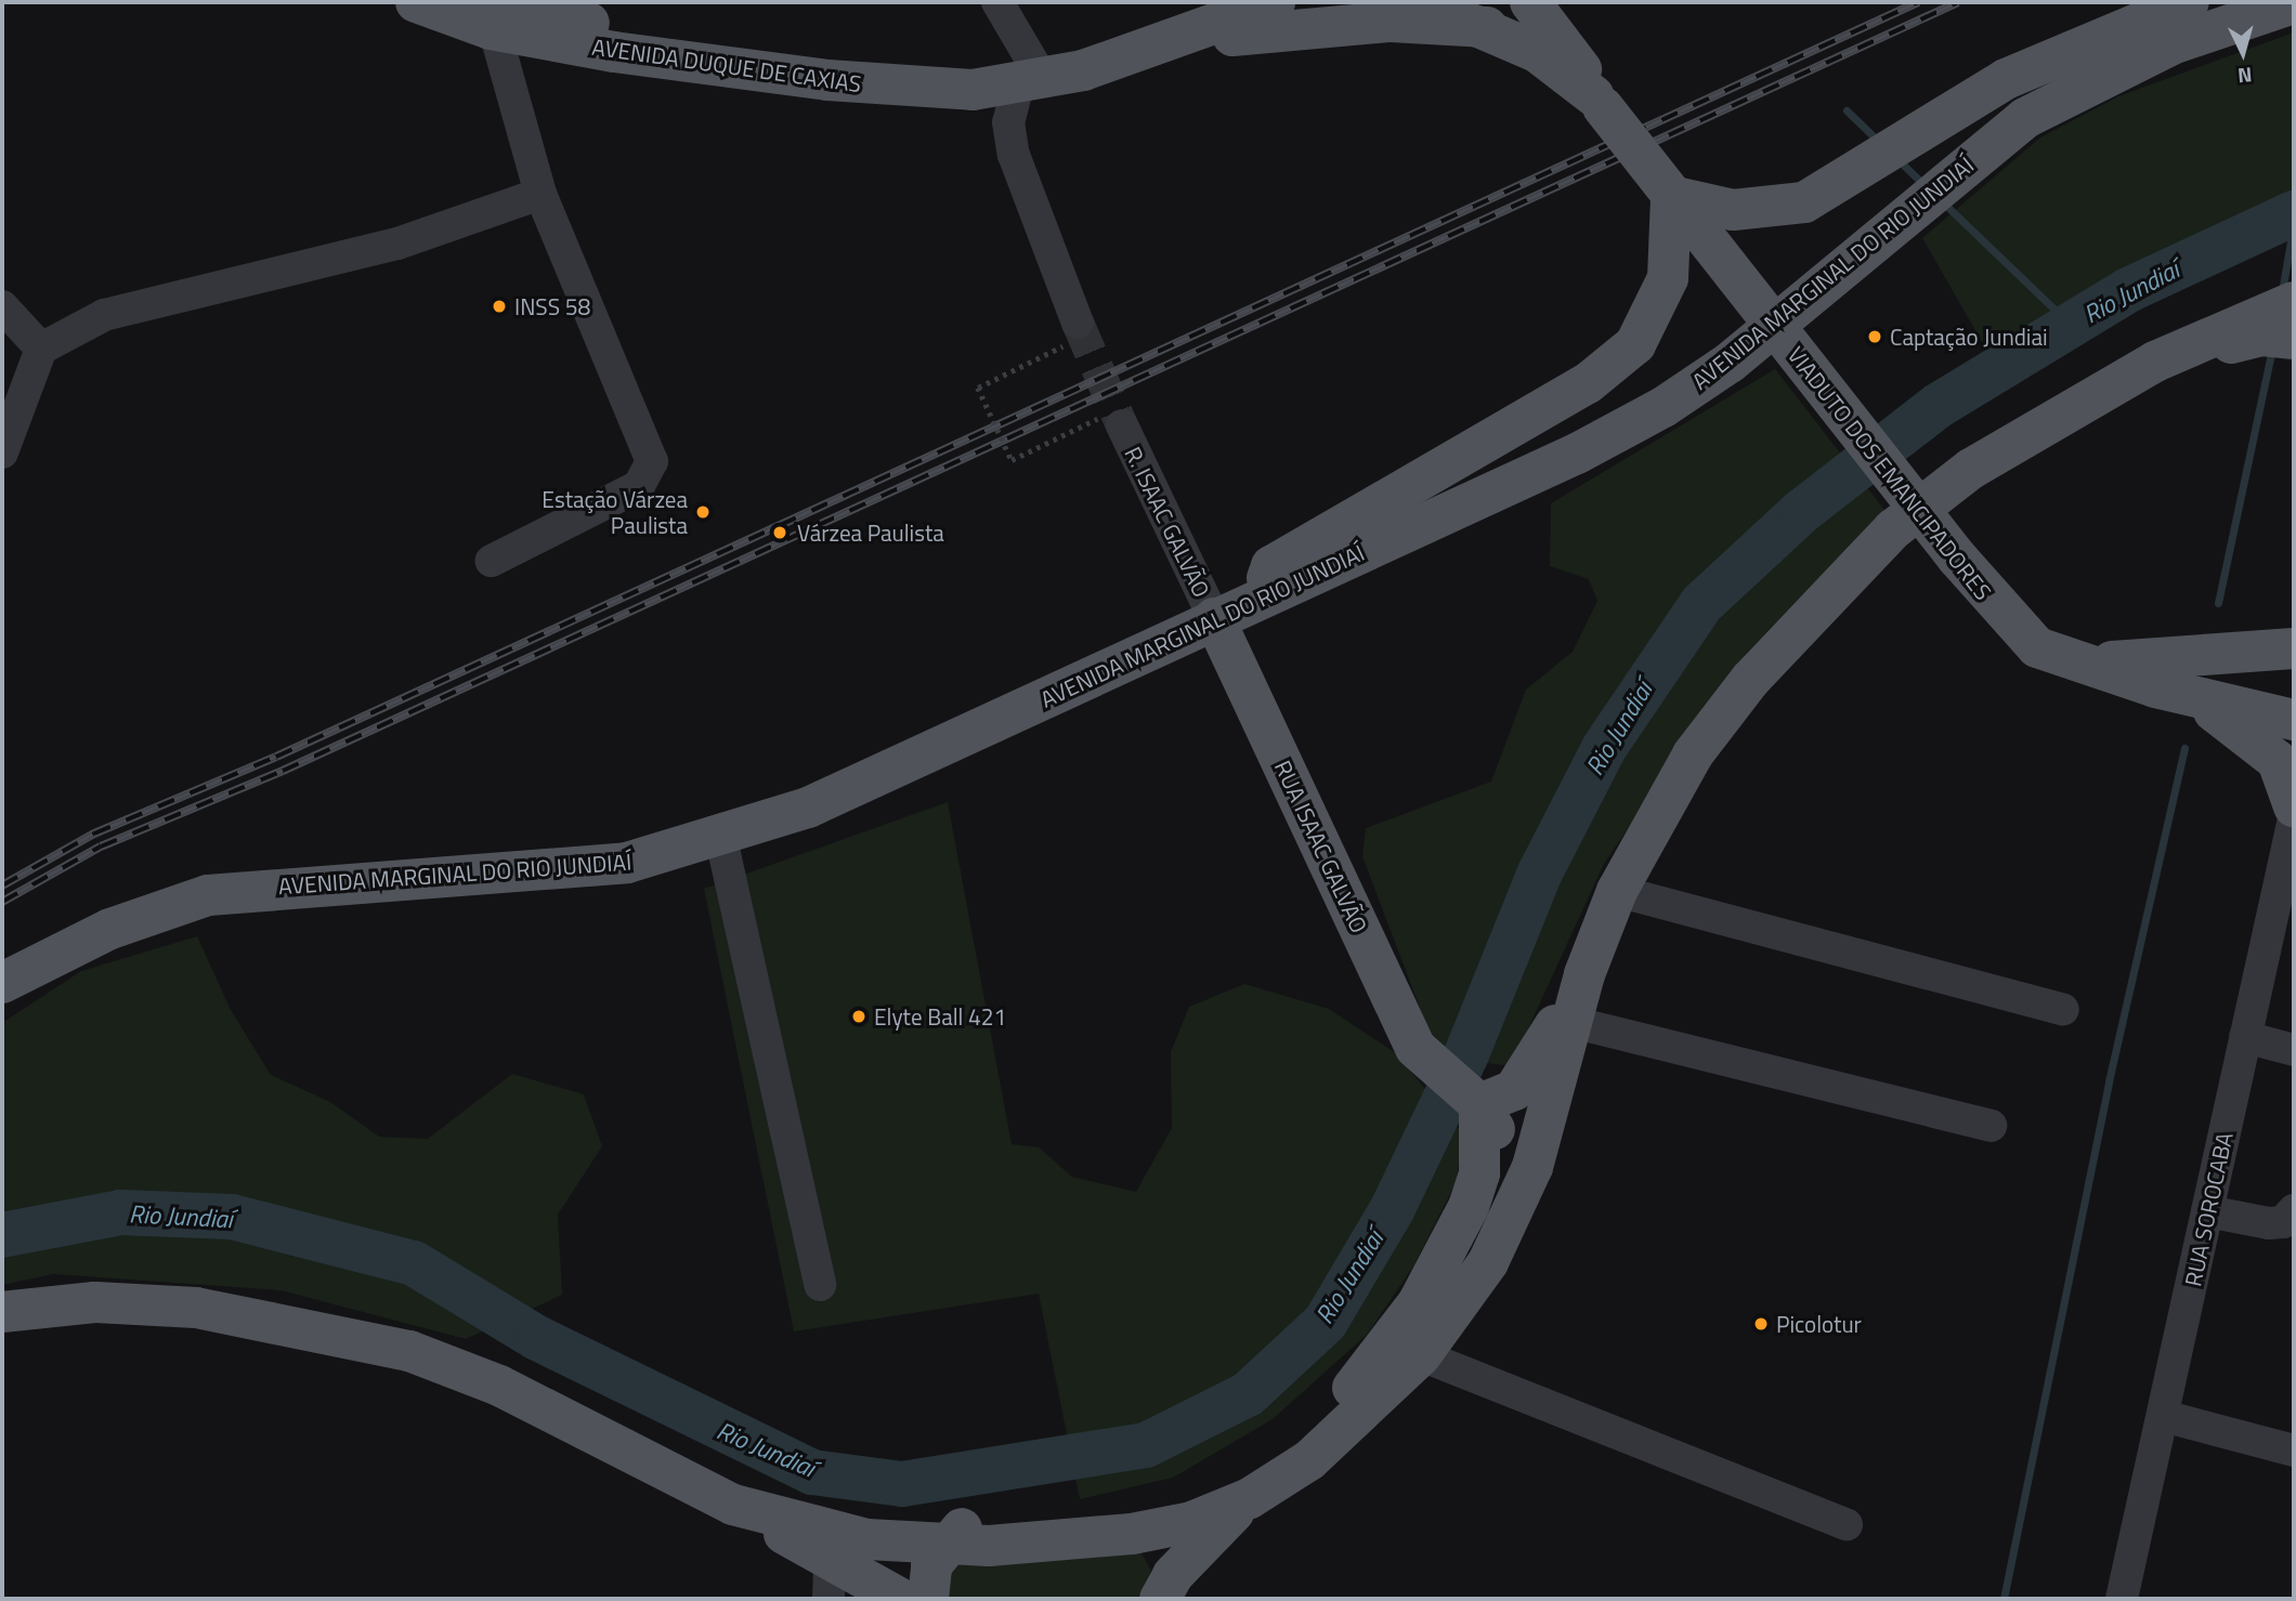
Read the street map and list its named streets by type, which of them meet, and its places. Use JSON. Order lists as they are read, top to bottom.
{
  "streets": {
    "main road": [
      "AVENIDA DUQUE DE CAXIAS",
      "AVENIDA MARGINAL DO RIO JUNDIAÍ",
      "VIADUTO DOS EMANCIPADORES",
      "RUA ISAAC GALVÃO"
    ],
    "street": ["R. ISAAC GALVÃO", "RUA SOROCABA"]
  },
  "crossings": [
    ["AVENIDA MARGINAL DO RIO JUNDIAÍ", "R. ISAAC GALVÃO"],
    ["AVENIDA MARGINAL DO RIO JUNDIAÍ", "RUA ISAAC GALVÃO"],
    ["R. ISAAC GALVÃO", "RUA ISAAC GALVÃO"]
  ],
  "water": ["Rio Jundiaí"],
  "places": [
    "INSS 58",
    "Captação Jundiai",
    "Estação Várzea Paulista",
    "Várzea Paulista",
    "Elyte Ball 421",
    "Picolotur"
  ],
  "north": "bottom"
}
